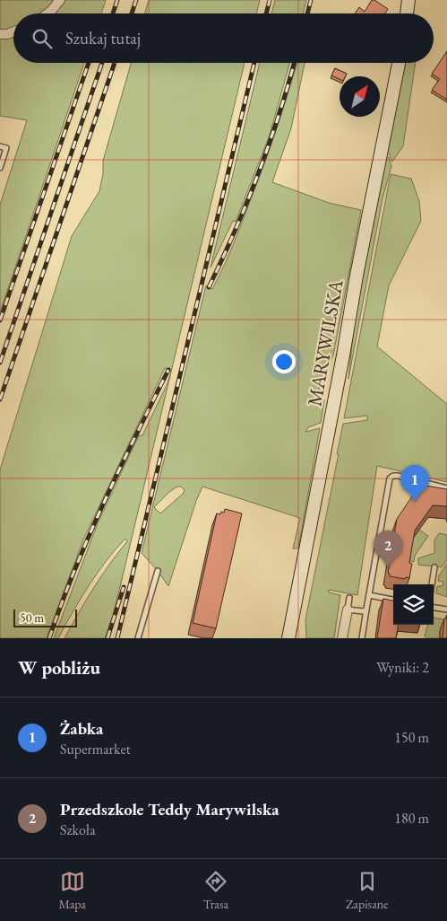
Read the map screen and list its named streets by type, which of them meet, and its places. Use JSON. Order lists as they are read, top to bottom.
{
  "streets": {
    "street": ["MARYWILSKA"]
  },
  "scale_bar": "50 m",
  "north": "top right",
  "page": {
    "search": "Szukaj tutaj",
    "pins": ["1", "2"],
    "scale": "50 m",
    "heading": ["W pobliżu", "Wyniki: 2"],
    "list": [
      {
        "mark": "1",
        "name": "Żabka",
        "note": "Supermarket",
        "value": "150 m"
      },
      {
        "mark": "2",
        "name": "Przedszkole Teddy Marywilska",
        "note": "Szkoła",
        "value": "180 m"
      }
    ],
    "nav": ["Mapa", "Trasa", "Zapisane"]
  }
}
